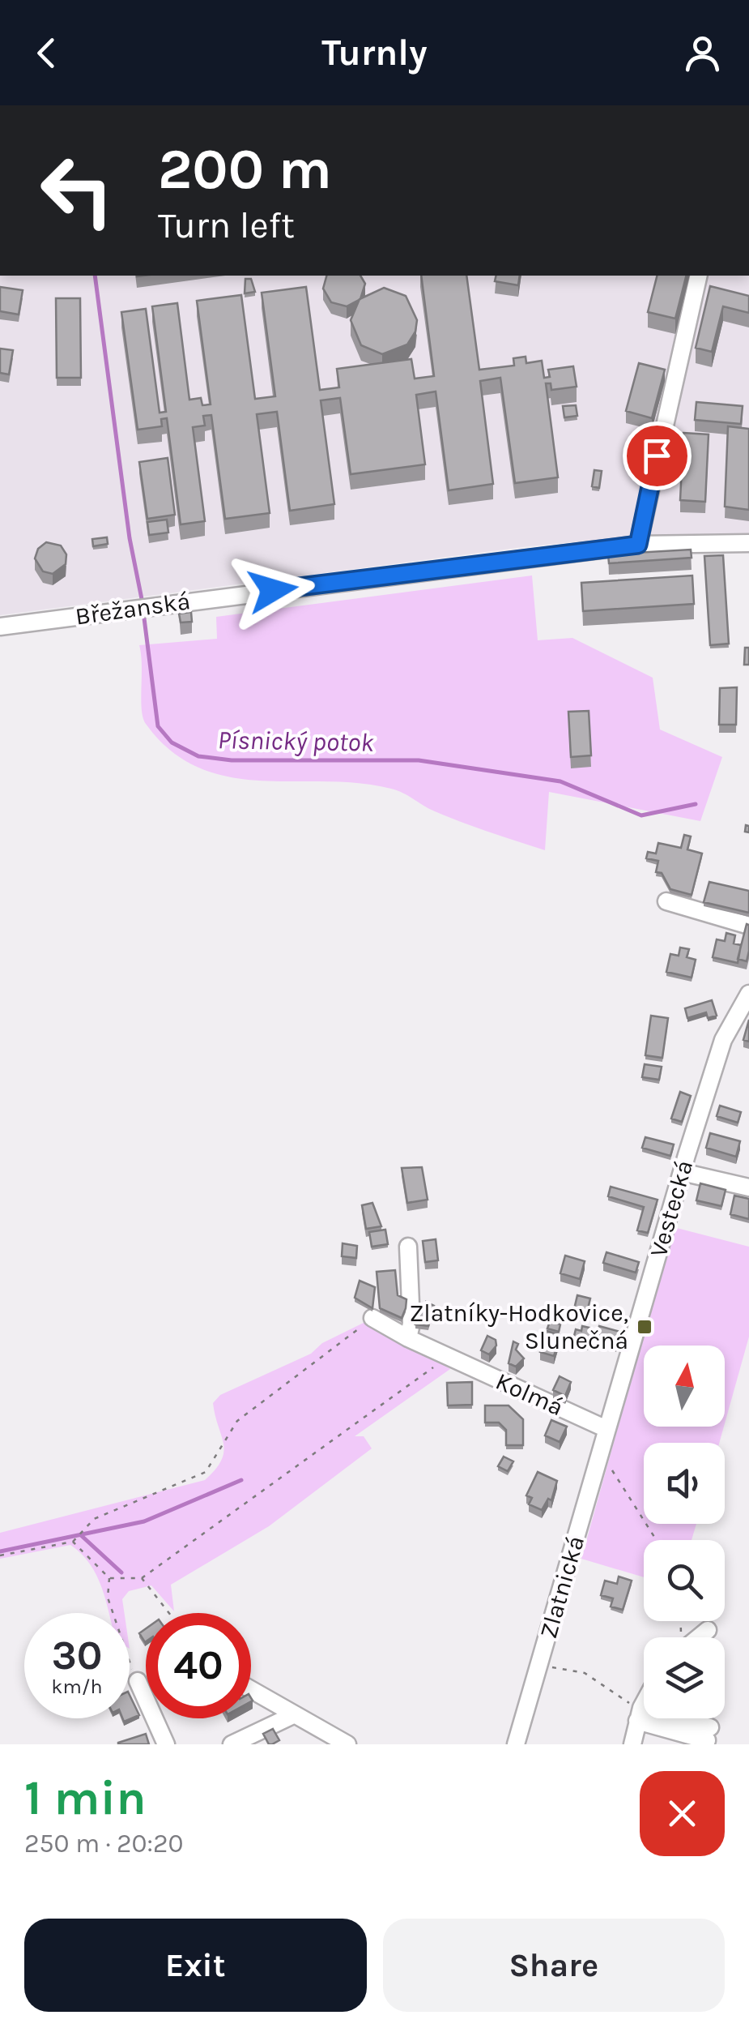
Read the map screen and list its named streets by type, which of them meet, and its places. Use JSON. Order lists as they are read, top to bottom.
{
  "streets": {
    "street": [
      "Břežanská",
      "Vestecká",
      "Kolmá",
      "Zlatnická"
    ]
  },
  "crossings": [
    ["Vestecká", "Kolmá"],
    ["Vestecká", "Zlatnická"],
    ["Kolmá", "Zlatnická"]
  ],
  "water": ["Písnický potok"],
  "places": {
    "transit": ["Zlatníky-Hodkovice, Slunečná"]
  },
  "north": "top",
  "page": {
    "header": "Turnly",
    "turn": ["200 m", "Turn left"],
    "speed": "30 km/h",
    "limit": "40",
    "heading": ["1 min", "250 m · 20:20"],
    "buttons": ["Exit", "Share"]
  }
}
